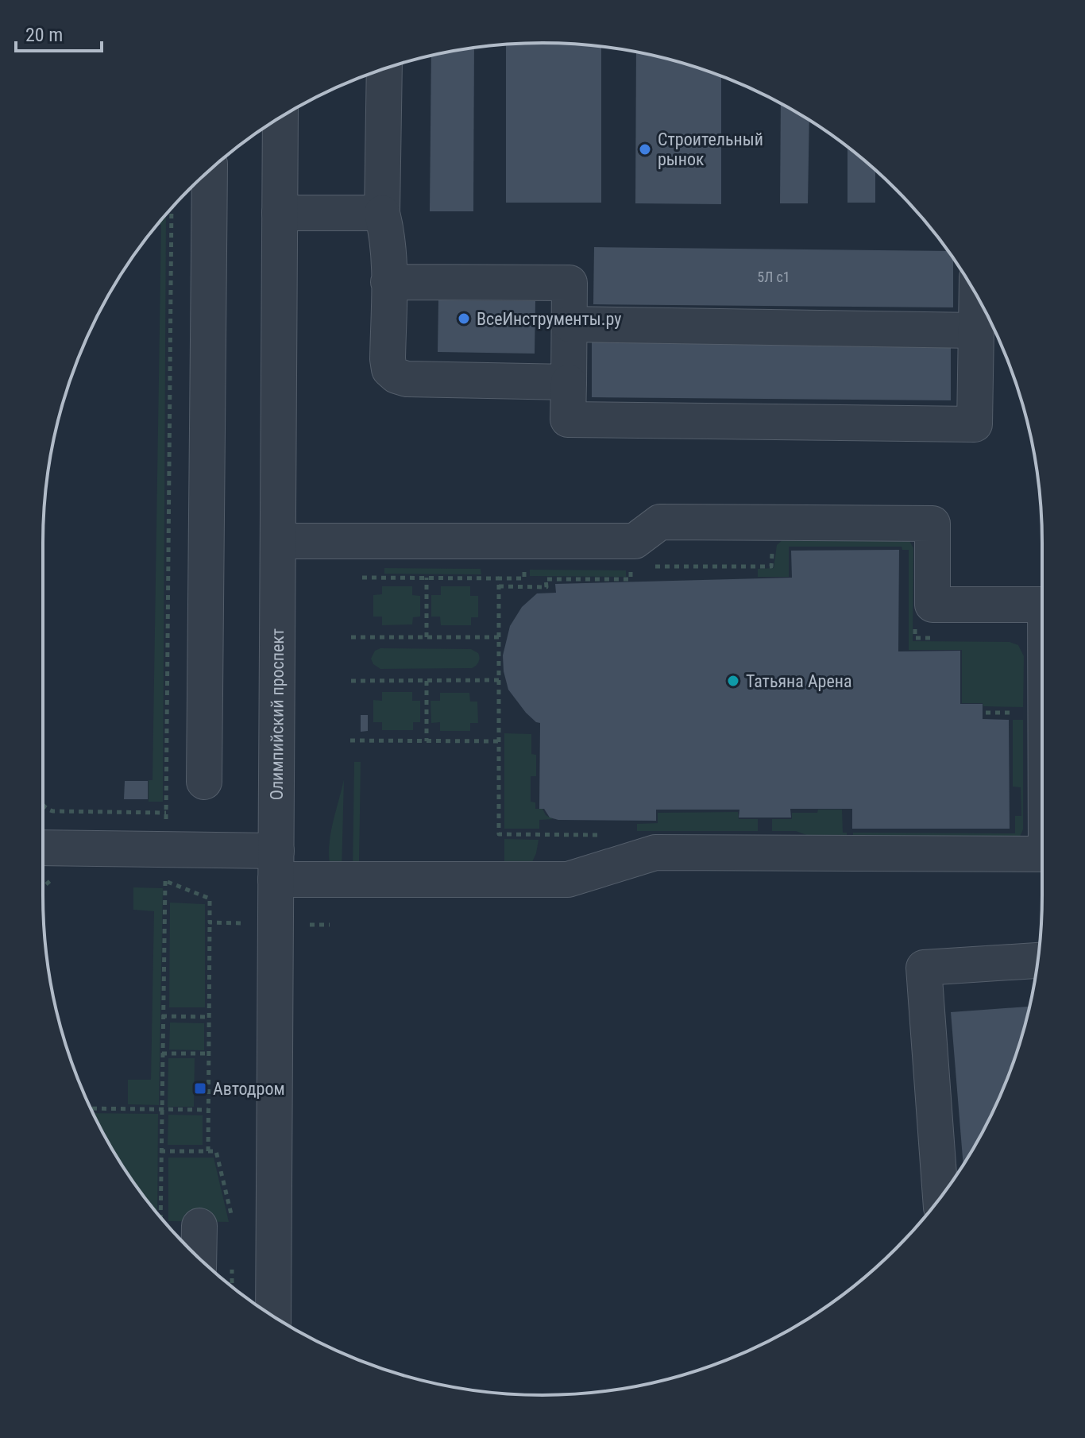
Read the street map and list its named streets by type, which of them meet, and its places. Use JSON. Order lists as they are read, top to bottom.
{
  "streets": {
    "street": ["Олимпийский проспект"]
  },
  "places": {
    "other": ["Строительный рынок", "ВсеИнструменты.ру", "Татьяна Арена"],
    "transit": ["Автодром"]
  },
  "house_numbers": ["5Л с1"],
  "scale_bar": "20 m"
}
